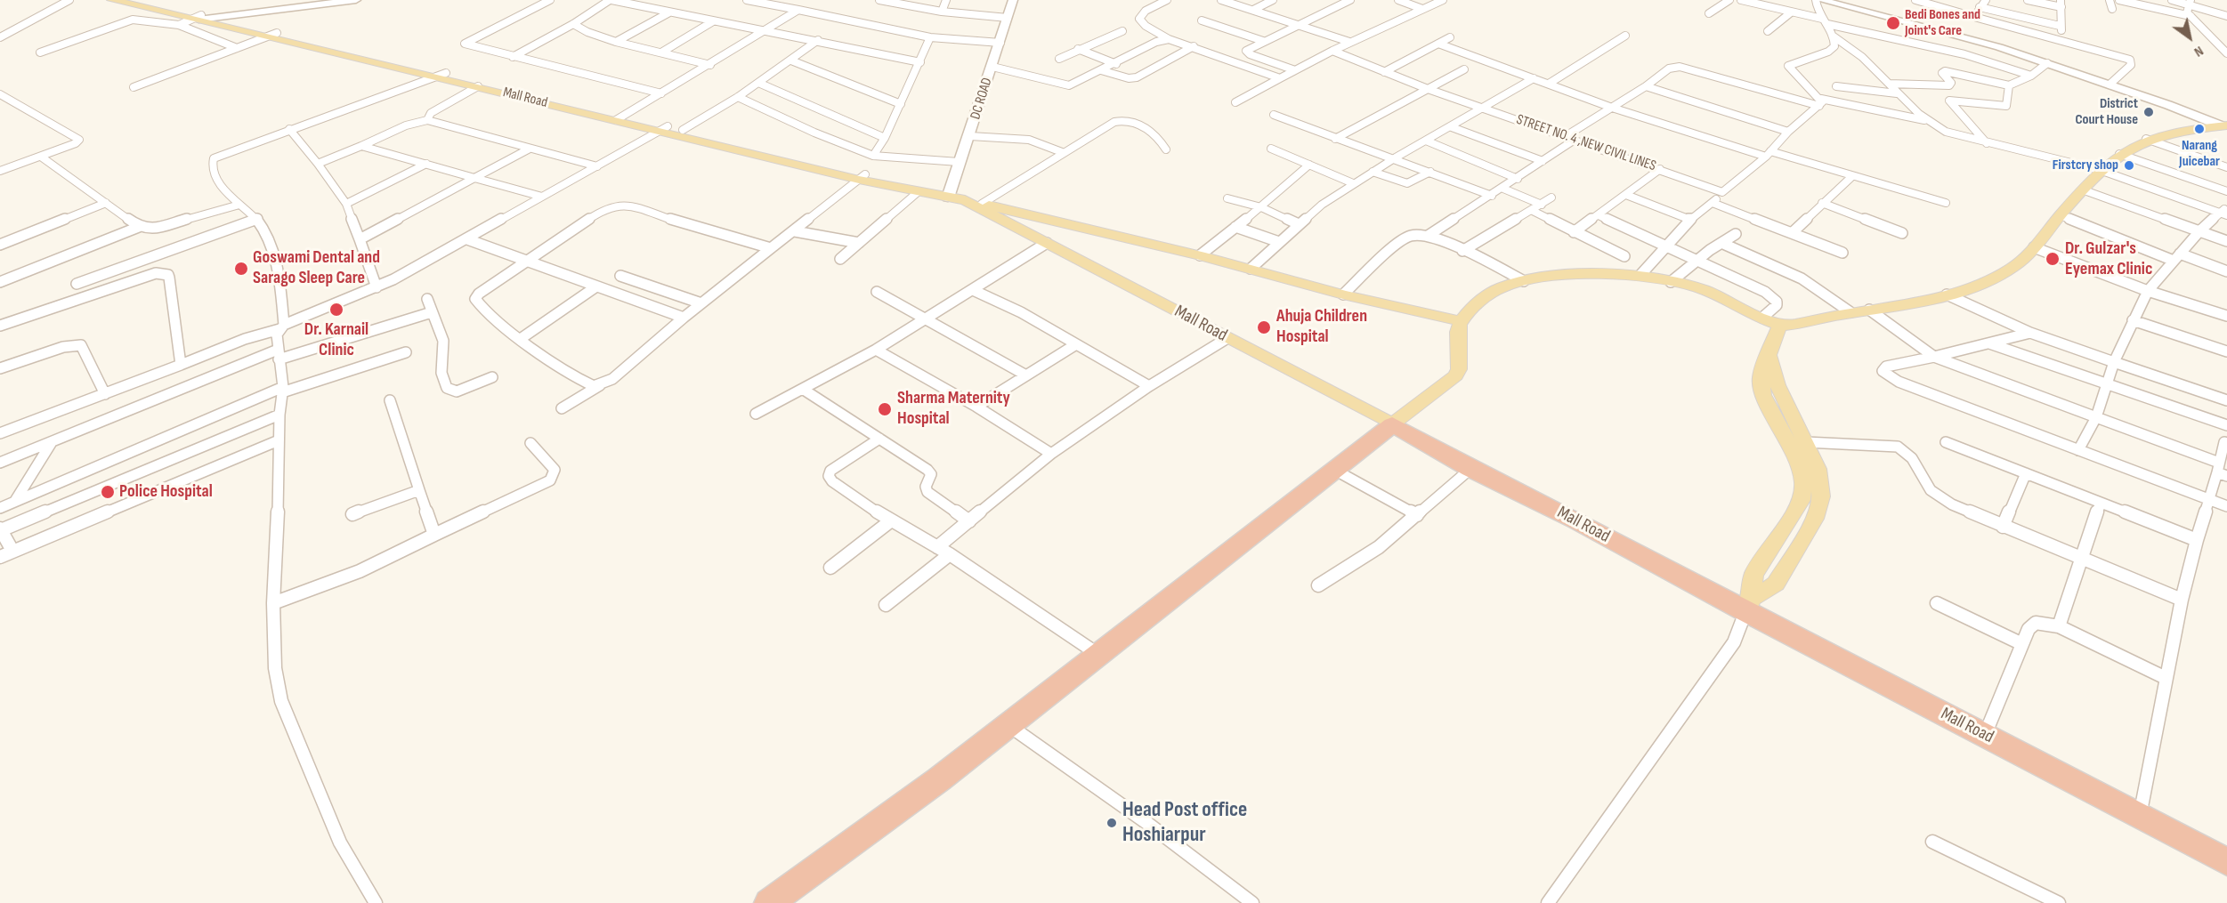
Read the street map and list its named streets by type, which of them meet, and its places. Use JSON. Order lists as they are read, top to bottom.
{
  "streets": {
    "highway": ["Mall Road"],
    "main road": ["DC ROAD"],
    "street": ["STREET NO. 4 ,NEW CIVIL LINES"]
  },
  "crossings": [
    ["Mall Road", "DC ROAD"]
  ],
  "places": [
    "Bedi Bones and Joint's Care",
    "District Court House",
    "Narang Juicebar",
    "Firstcry shop",
    "Dr. Gulzar's Eyemax Clinic",
    "Goswami Dental and Sarago Sleep Care",
    "Dr. Karnail Clinic",
    "Ahuja Children Hospital",
    "Sharma Maternity Hospital",
    "Police Hospital",
    "Head Post office Hoshiarpur"
  ],
  "north": "bottom right"
}
